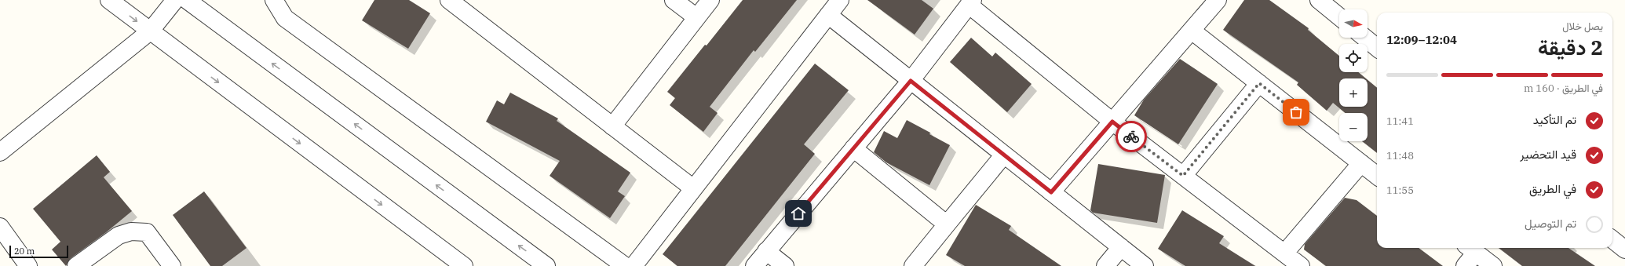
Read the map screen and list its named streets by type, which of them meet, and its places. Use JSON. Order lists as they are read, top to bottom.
{
  "scale_bar": "20 m",
  "north": "right",
  "page": {
    "map_buttons": ["+", "−"],
    "heading": ["2 دقيقة", "يصل خلال", "12:04–12:09"],
    "bar": "في الطريق · 160 m",
    "list": [
      ["تم التأكيد", "11:41"],
      ["قيد التحضير", "11:48"],
      ["في الطريق", "11:55"],
      "تم التوصيل"
    ],
    "scale": "20 m"
  }
}
